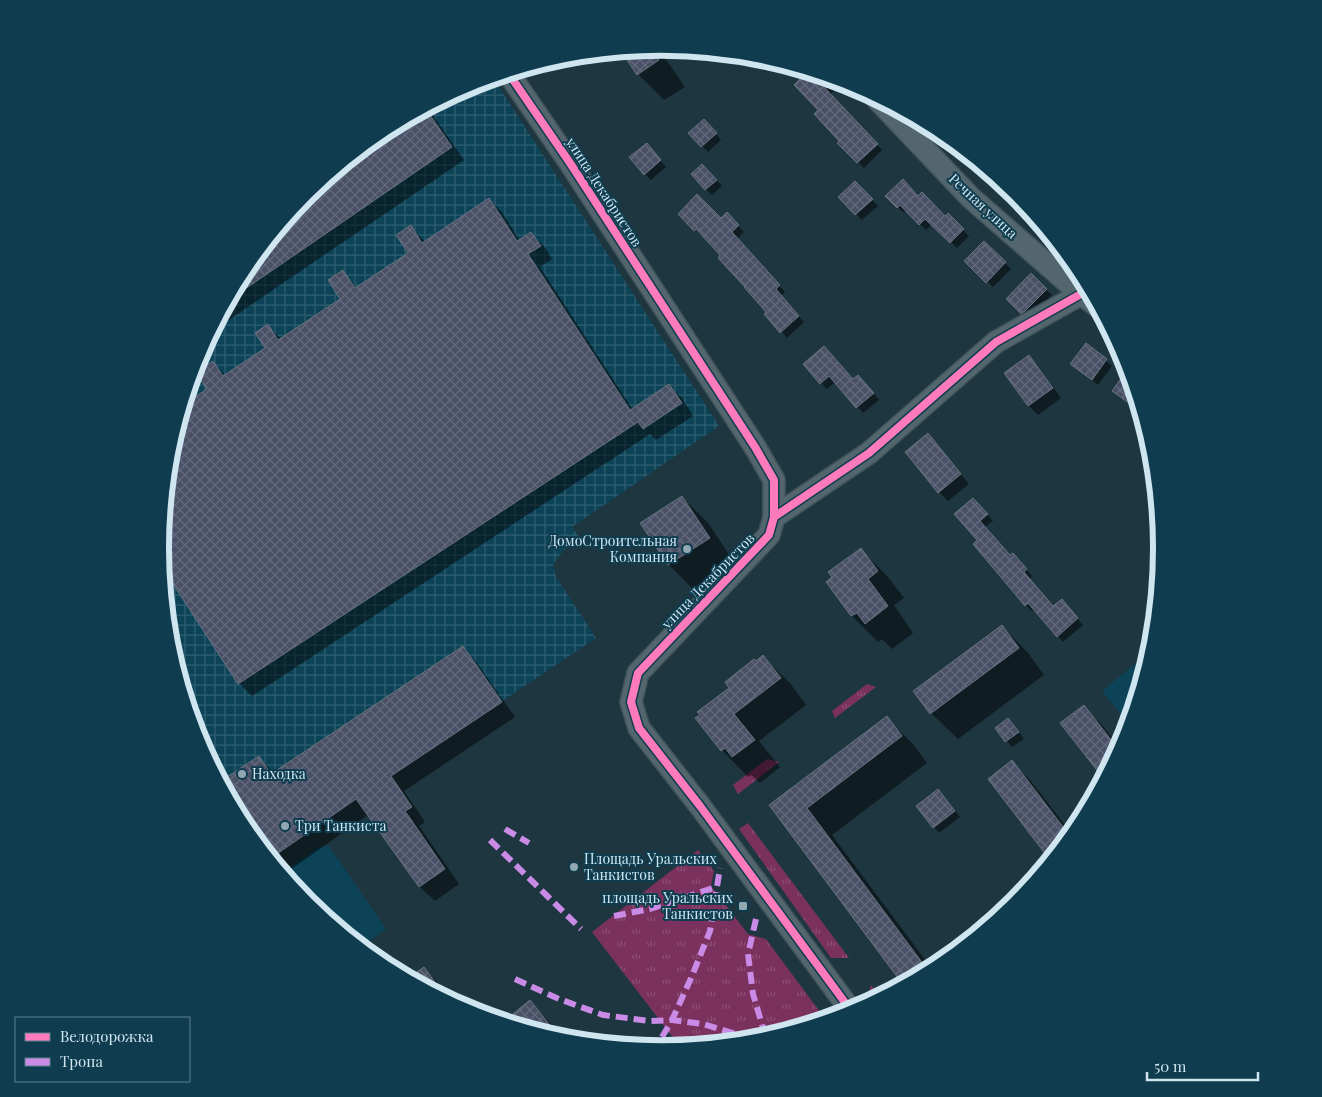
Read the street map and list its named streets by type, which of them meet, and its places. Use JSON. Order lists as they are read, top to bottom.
{
  "streets": {
    "street": ["улица Декабристов", "Речная улица"]
  },
  "places": {
    "other": [
      "ДомоСтроительная Компания",
      "Находка",
      "Три Танкиста",
      "Площадь Уральских Танкистов"
    ],
    "transit": ["площадь Уральских Танкистов"]
  },
  "legend": ["Велодорожка", "Тропа"],
  "scale_bar": "50 m"
}
